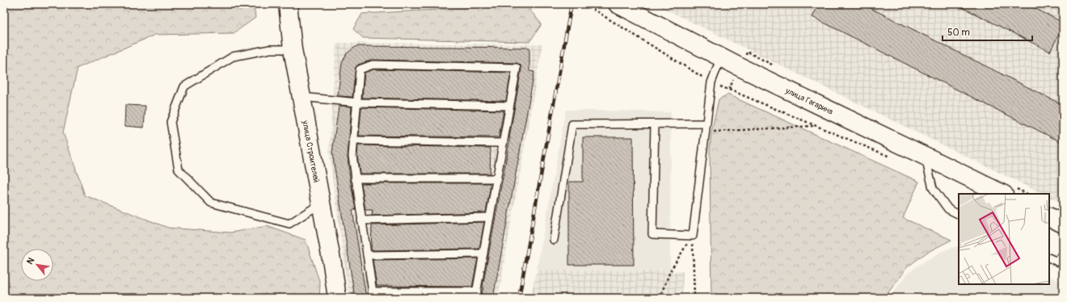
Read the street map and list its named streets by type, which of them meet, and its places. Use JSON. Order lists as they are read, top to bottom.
{
  "streets": {
    "main road": ["улица Гагарина", "улица Строителей"]
  },
  "scale_bar": "50 m",
  "north": "top left"
}
